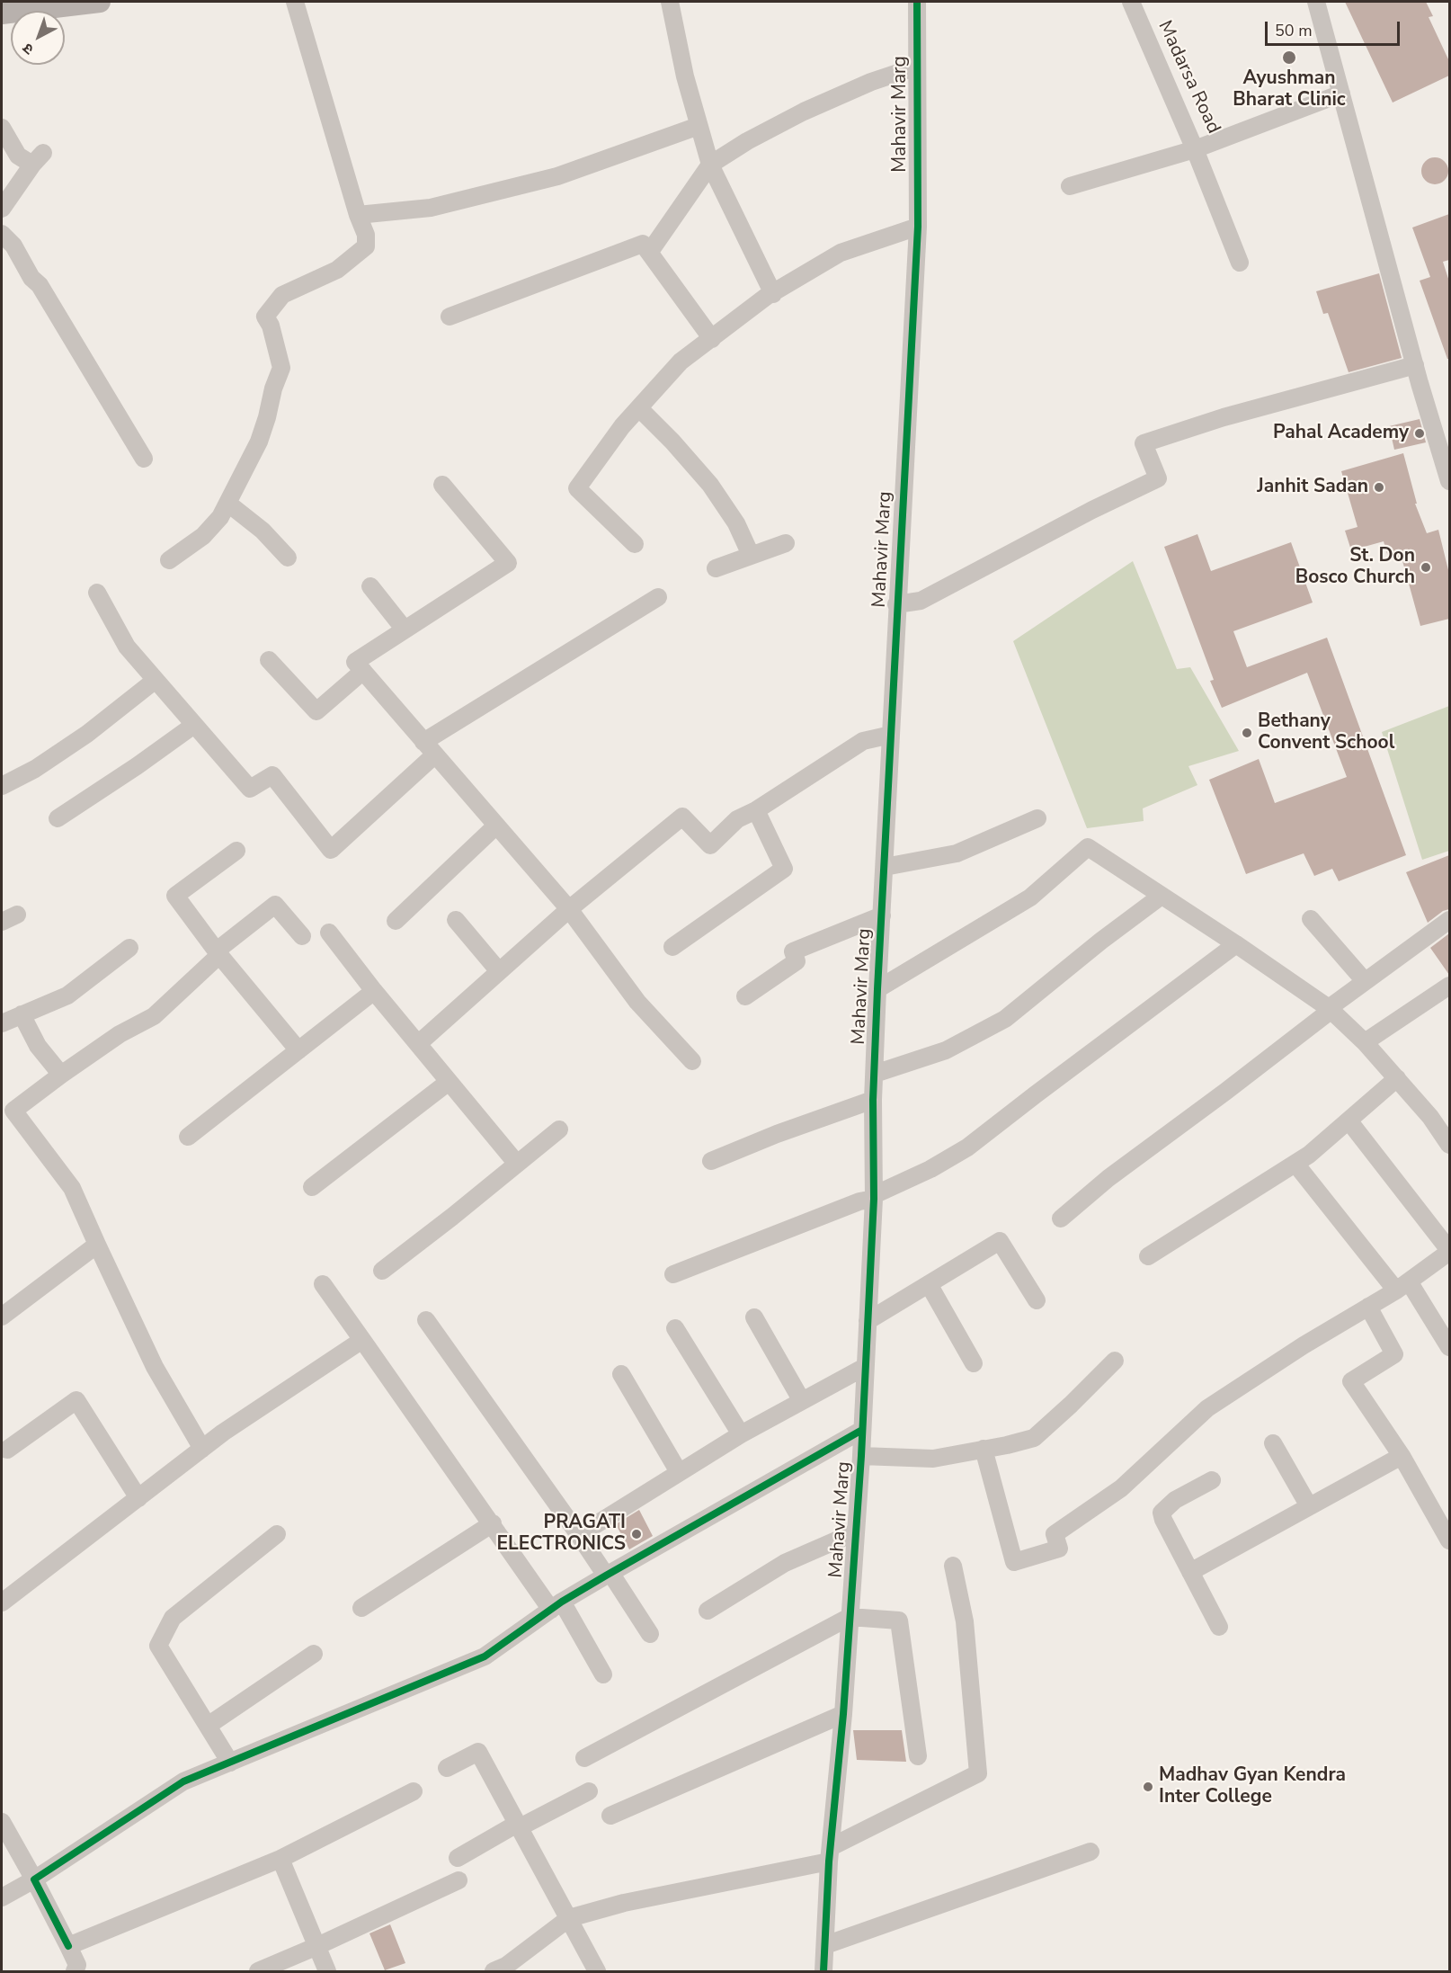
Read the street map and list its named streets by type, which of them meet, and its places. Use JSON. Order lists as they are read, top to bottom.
{
  "streets": {
    "street": ["Madarsa Road", "Mahavir Marg"]
  },
  "places": [
    "Ayushman Bharat Clinic",
    "Pahal Academy",
    "Janhit Sadan",
    "St. Don Bosco Church",
    "Bethany Convent School",
    "PRAGATI ELECTRONICS",
    "Madhav Gyan Kendra Inter College"
  ],
  "scale_bar": "50 m",
  "north": "bottom left"
}
